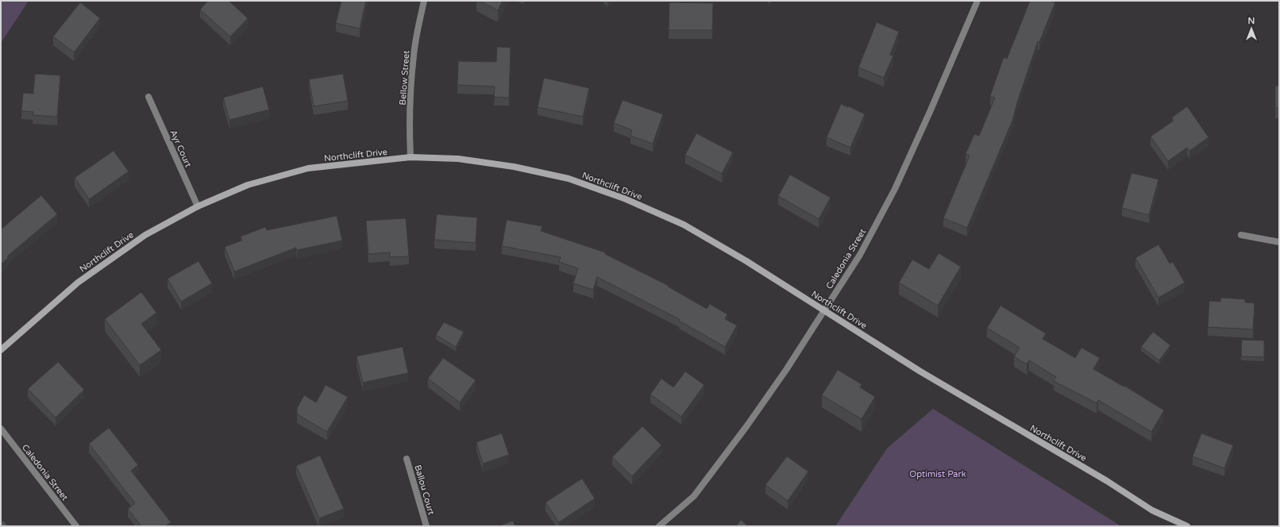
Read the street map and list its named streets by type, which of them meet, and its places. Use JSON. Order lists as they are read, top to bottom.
{
  "streets": {
    "street": [
      "Bellow Street",
      "Ayr Court",
      "Northclift Drive",
      "Caledonia Street",
      "Ballou Court"
    ]
  },
  "crossings": [
    ["Bellow Street", "Northclift Drive"],
    ["Ayr Court", "Northclift Drive"],
    ["Northclift Drive", "Caledonia Street"]
  ],
  "parks": ["Optimist Park"],
  "north": "top"
}
